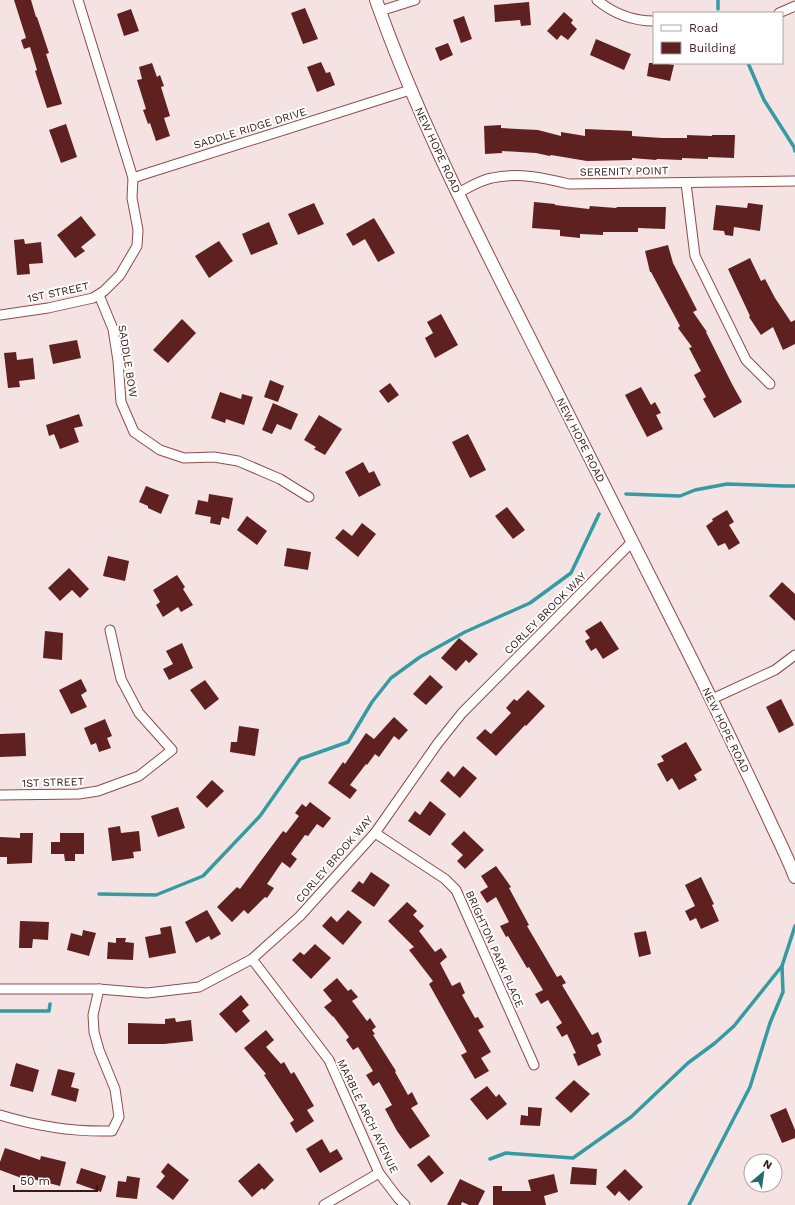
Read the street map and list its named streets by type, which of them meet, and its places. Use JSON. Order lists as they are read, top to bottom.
{
  "streets": {
    "street": [
      "SADDLE RIDGE DRIVE",
      "NEW HOPE ROAD",
      "SERENITY POINT",
      "1ST STREET",
      "SADDLE BOW",
      "CORLEY BROOK WAY",
      "BRIGHTON PARK PLACE",
      "MARBLE ARCH AVENUE"
    ]
  },
  "crossings": [
    ["SADDLE RIDGE DRIVE", "NEW HOPE ROAD"],
    ["SADDLE RIDGE DRIVE", "1ST STREET"],
    ["NEW HOPE ROAD", "SERENITY POINT"],
    ["NEW HOPE ROAD", "CORLEY BROOK WAY"],
    ["1ST STREET", "SADDLE BOW"],
    ["CORLEY BROOK WAY", "BRIGHTON PARK PLACE"],
    ["CORLEY BROOK WAY", "MARBLE ARCH AVENUE"]
  ],
  "legend": ["Road", "Building"],
  "scale_bar": "50 m",
  "north": "top right"
}
